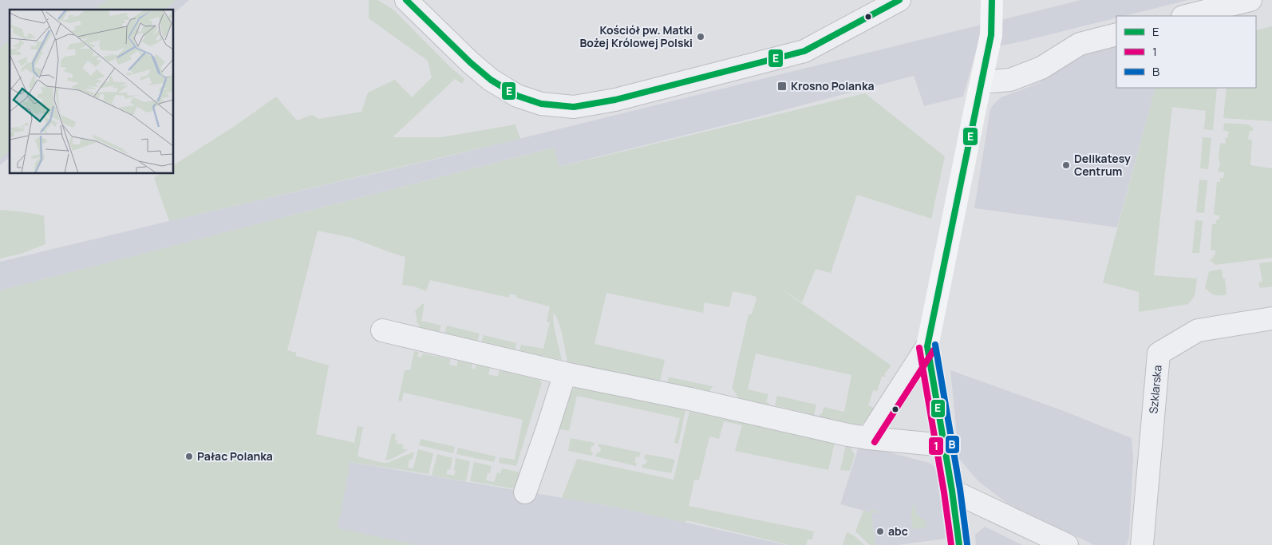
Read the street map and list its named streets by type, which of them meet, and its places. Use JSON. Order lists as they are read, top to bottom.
{
  "streets": {
    "street": ["Szklarska"]
  },
  "places": {
    "other": [
      "Kościół pw. Matki Bożej Królowej Polski",
      "Delikatesy Centrum",
      "Pałac Polanka",
      "abc"
    ],
    "transit": ["Krosno Polanka"]
  },
  "lines": ["transit line E", "transit line B", "transit line 1"],
  "legend": ["E", "1", "B"]
}
